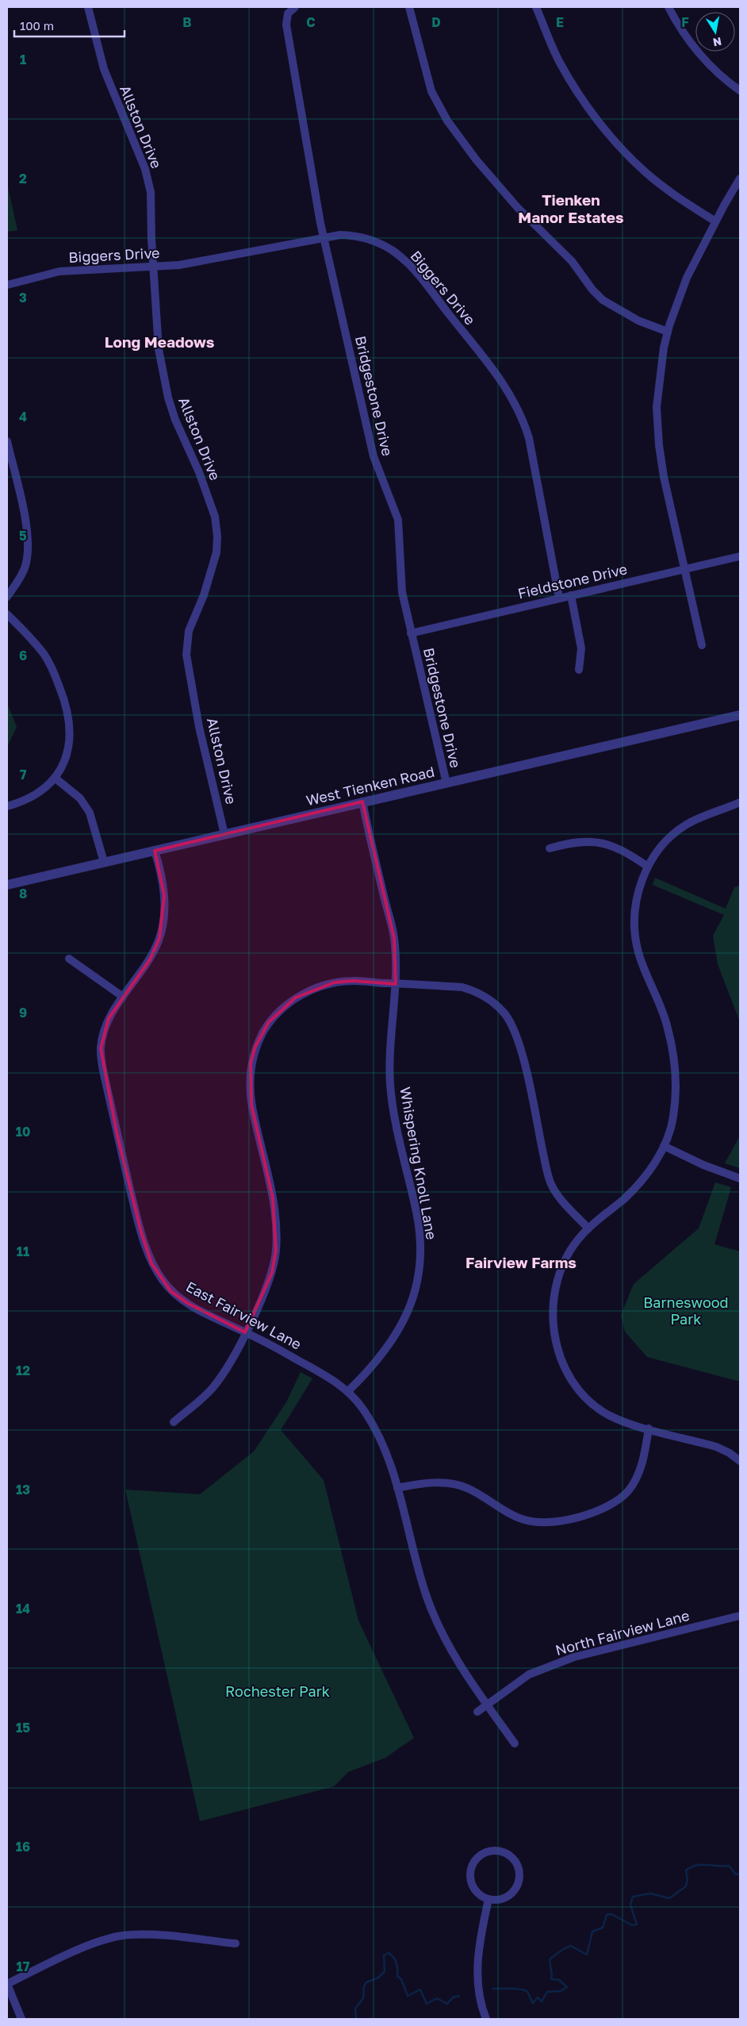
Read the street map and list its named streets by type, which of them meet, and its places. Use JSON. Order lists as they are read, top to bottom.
{
  "streets": {
    "street": [
      "Allston Drive",
      "Biggers Drive",
      "Bridgestone Drive",
      "Fieldstone Drive",
      "West Tienken Road",
      "Whispering Knoll Lane",
      "East Fairview Lane",
      "North Fairview Lane"
    ]
  },
  "crossings": [
    ["Allston Drive", "Biggers Drive"],
    ["Allston Drive", "West Tienken Road"],
    ["Biggers Drive", "Bridgestone Drive"],
    ["Biggers Drive", "Fieldstone Drive"],
    ["Bridgestone Drive", "Fieldstone Drive"],
    ["Bridgestone Drive", "West Tienken Road"],
    ["West Tienken Road", "Whispering Knoll Lane"],
    ["West Tienken Road", "East Fairview Lane"],
    ["Whispering Knoll Lane", "East Fairview Lane"],
    ["East Fairview Lane", "North Fairview Lane"]
  ],
  "districts": ["Tienken Manor Estates", "Long Meadows", "Fairview Farms"],
  "parks": ["Barneswood Park", "Rochester Park"],
  "scale_bar": "100 m",
  "north": "bottom",
  "grid": {
    "columns": [
      "B",
      "C",
      "D",
      "E",
      "F"
    ],
    "rows": [
      "1",
      "2",
      "3",
      "4",
      "5",
      "6",
      "7",
      "8",
      "9",
      "10",
      "11",
      "12",
      "13",
      "14",
      "15",
      "16",
      "17"
    ]
  }
}
